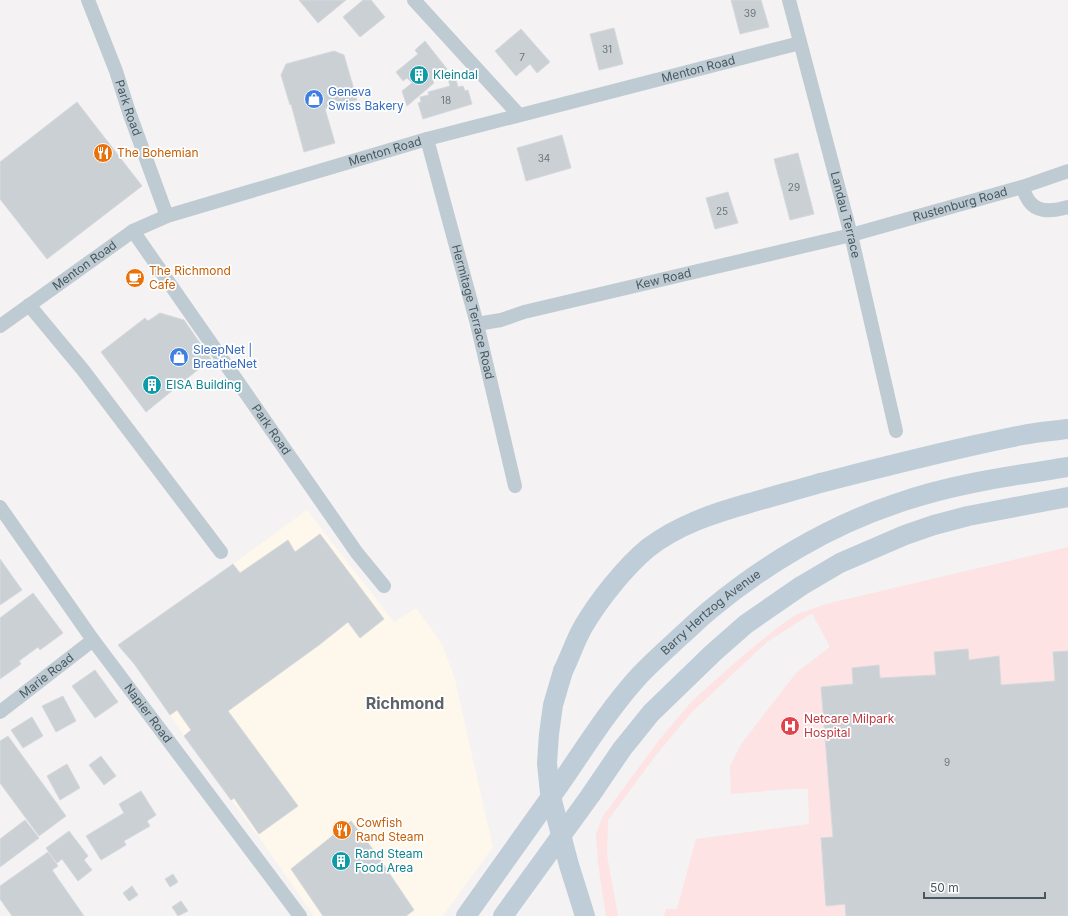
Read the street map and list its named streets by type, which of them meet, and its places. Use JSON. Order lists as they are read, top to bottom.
{
  "streets": {
    "main road": ["Barry Hertzog Avenue"],
    "street": [
      "Menton Road",
      "Park Road",
      "Rustenburg Road",
      "Landau Terrace",
      "Kew Road",
      "Hermitage Terrace Road",
      "Marie Road",
      "Napier Road"
    ]
  },
  "crossings": [
    ["Menton Road", "Park Road"],
    ["Menton Road", "Landau Terrace"],
    ["Menton Road", "Hermitage Terrace Road"],
    ["Rustenburg Road", "Landau Terrace"],
    ["Rustenburg Road", "Kew Road"],
    ["Landau Terrace", "Kew Road"],
    ["Kew Road", "Hermitage Terrace Road"],
    ["Marie Road", "Napier Road"]
  ],
  "districts": ["Richmond"],
  "places": {
    "building": ["Kleindal", "EISA Building", "Rand Steam Food Area"],
    "shop": ["Geneva Swiss Bakery", "SleepNet | BreatheNet"],
    "restaurant": ["The Bohemian", "Cowfish Rand Steam"],
    "cafe": ["The Richmond Cafe"],
    "hospital": ["Netcare Milpark Hospital"]
  },
  "house_numbers": [
    "39",
    "31",
    "7",
    "18",
    "34",
    "29",
    "25",
    "9"
  ],
  "scale_bar": "50 m"
}
